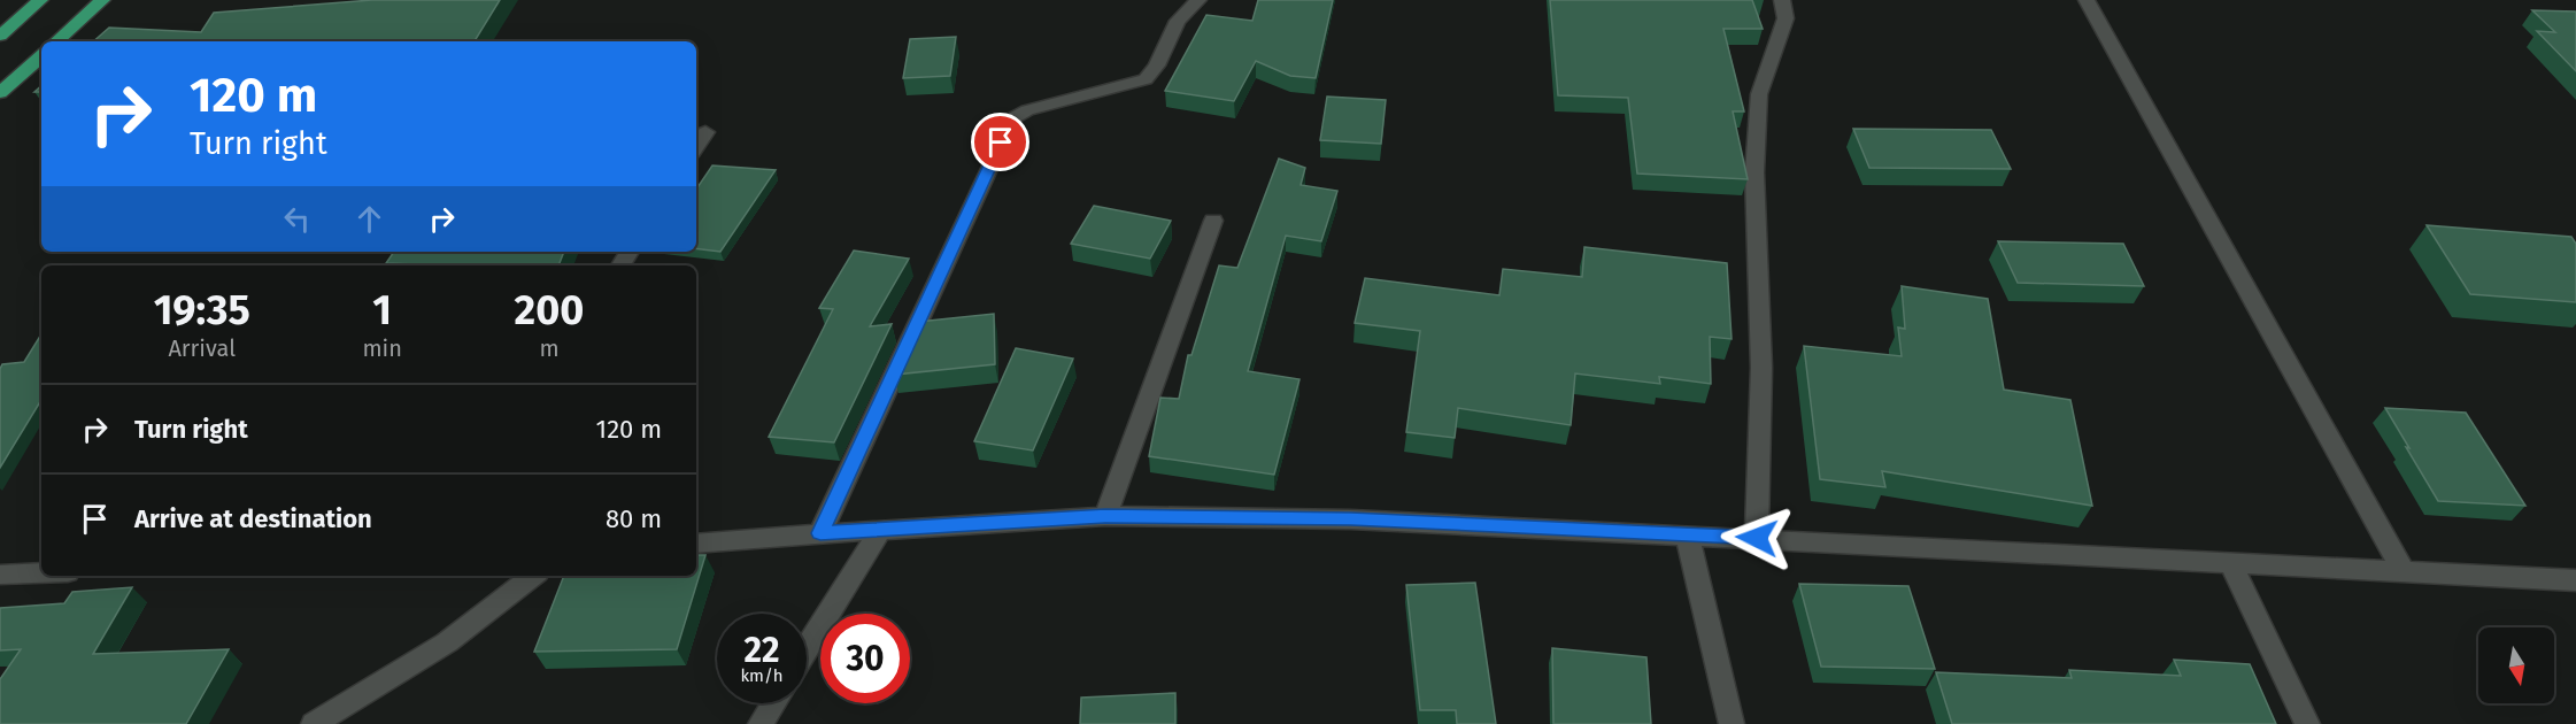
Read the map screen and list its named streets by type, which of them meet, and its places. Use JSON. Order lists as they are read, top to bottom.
{
  "north": "bottom",
  "page": {
    "turn": ["120 m", "Turn right"],
    "eta": [
      "19:35",
      "Arrival",
      "1",
      "min",
      "200",
      "m"
    ],
    "list": [
      {
        "name": "Turn right",
        "value": "120 m"
      },
      {
        "name": "Arrive at destination",
        "value": "80 m"
      }
    ],
    "speed": "22 km/h",
    "limit": "30"
  }
}
